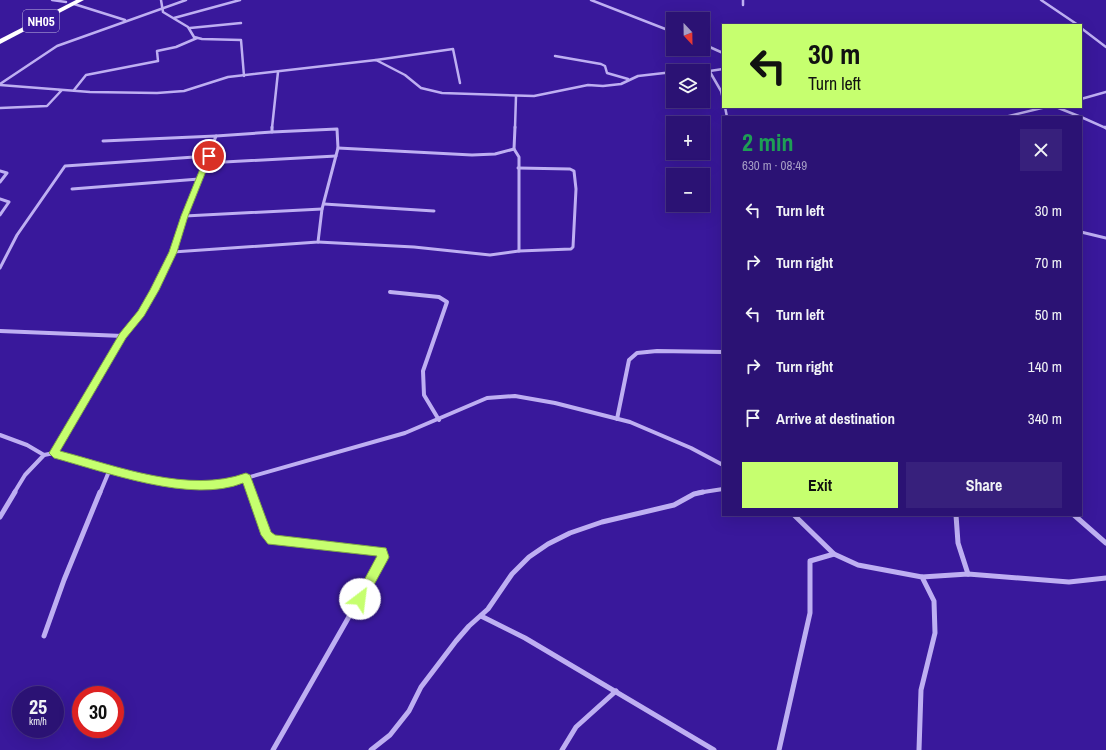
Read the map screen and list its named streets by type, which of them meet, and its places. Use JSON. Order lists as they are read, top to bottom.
{
  "streets": {
    "highway": ["NH05"]
  },
  "north": "bottom",
  "page": {
    "map_buttons": ["+", "−"],
    "turn": ["30 m", "Turn left"],
    "heading": ["2 min", "630 m · 08:49"],
    "list": [
      {
        "name": "Turn left",
        "value": "30 m"
      },
      {
        "name": "Turn right",
        "value": "70 m"
      },
      {
        "name": "Turn left",
        "value": "50 m"
      },
      {
        "name": "Turn right",
        "value": "140 m"
      },
      {
        "name": "Arrive at destination",
        "value": "340 m"
      }
    ],
    "buttons": ["Exit", "Share"],
    "speed": "25 km/h",
    "limit": "30"
  }
}
